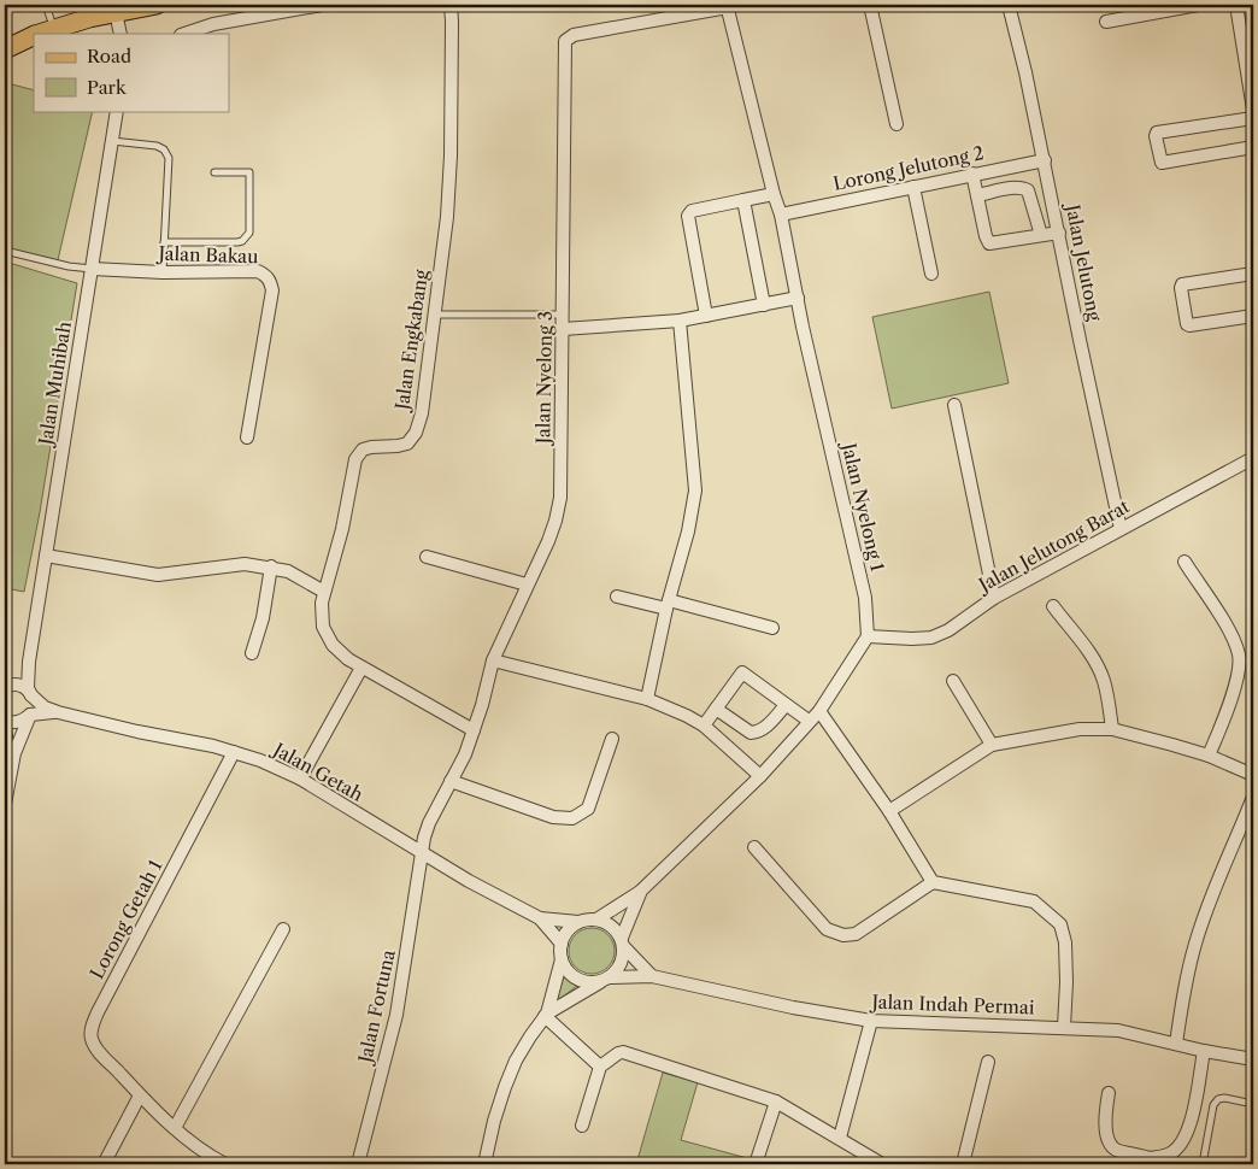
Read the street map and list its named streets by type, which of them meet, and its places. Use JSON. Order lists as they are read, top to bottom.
{
  "streets": {
    "street": [
      "Lorong Jelutong 2",
      "Jalan Bakau",
      "Jalan Jelutong",
      "Jalan Engkabang",
      "Jalan Nyelong 3",
      "Jalan Muhibah",
      "Jalan Nyelong 1",
      "Jalan Jelutong Barat",
      "Jalan Getah",
      "Lorong Getah 1",
      "Jalan Indah Permai",
      "Jalan Fortuna"
    ]
  },
  "crossings": [
    ["Lorong Jelutong 2", "Jalan Jelutong"],
    ["Lorong Jelutong 2", "Jalan Nyelong 1"],
    ["Jalan Bakau", "Jalan Muhibah"],
    ["Jalan Jelutong", "Jalan Jelutong Barat"],
    ["Jalan Engkabang", "Jalan Nyelong 3"],
    ["Jalan Nyelong 3", "Jalan Nyelong 1"],
    ["Jalan Nyelong 3", "Jalan Getah"],
    ["Jalan Nyelong 3", "Jalan Fortuna"],
    ["Jalan Muhibah", "Jalan Getah"],
    ["Jalan Nyelong 1", "Jalan Jelutong Barat"],
    ["Jalan Getah", "Lorong Getah 1"],
    ["Jalan Getah", "Jalan Fortuna"]
  ],
  "legend": ["Road", "Park"]
}
